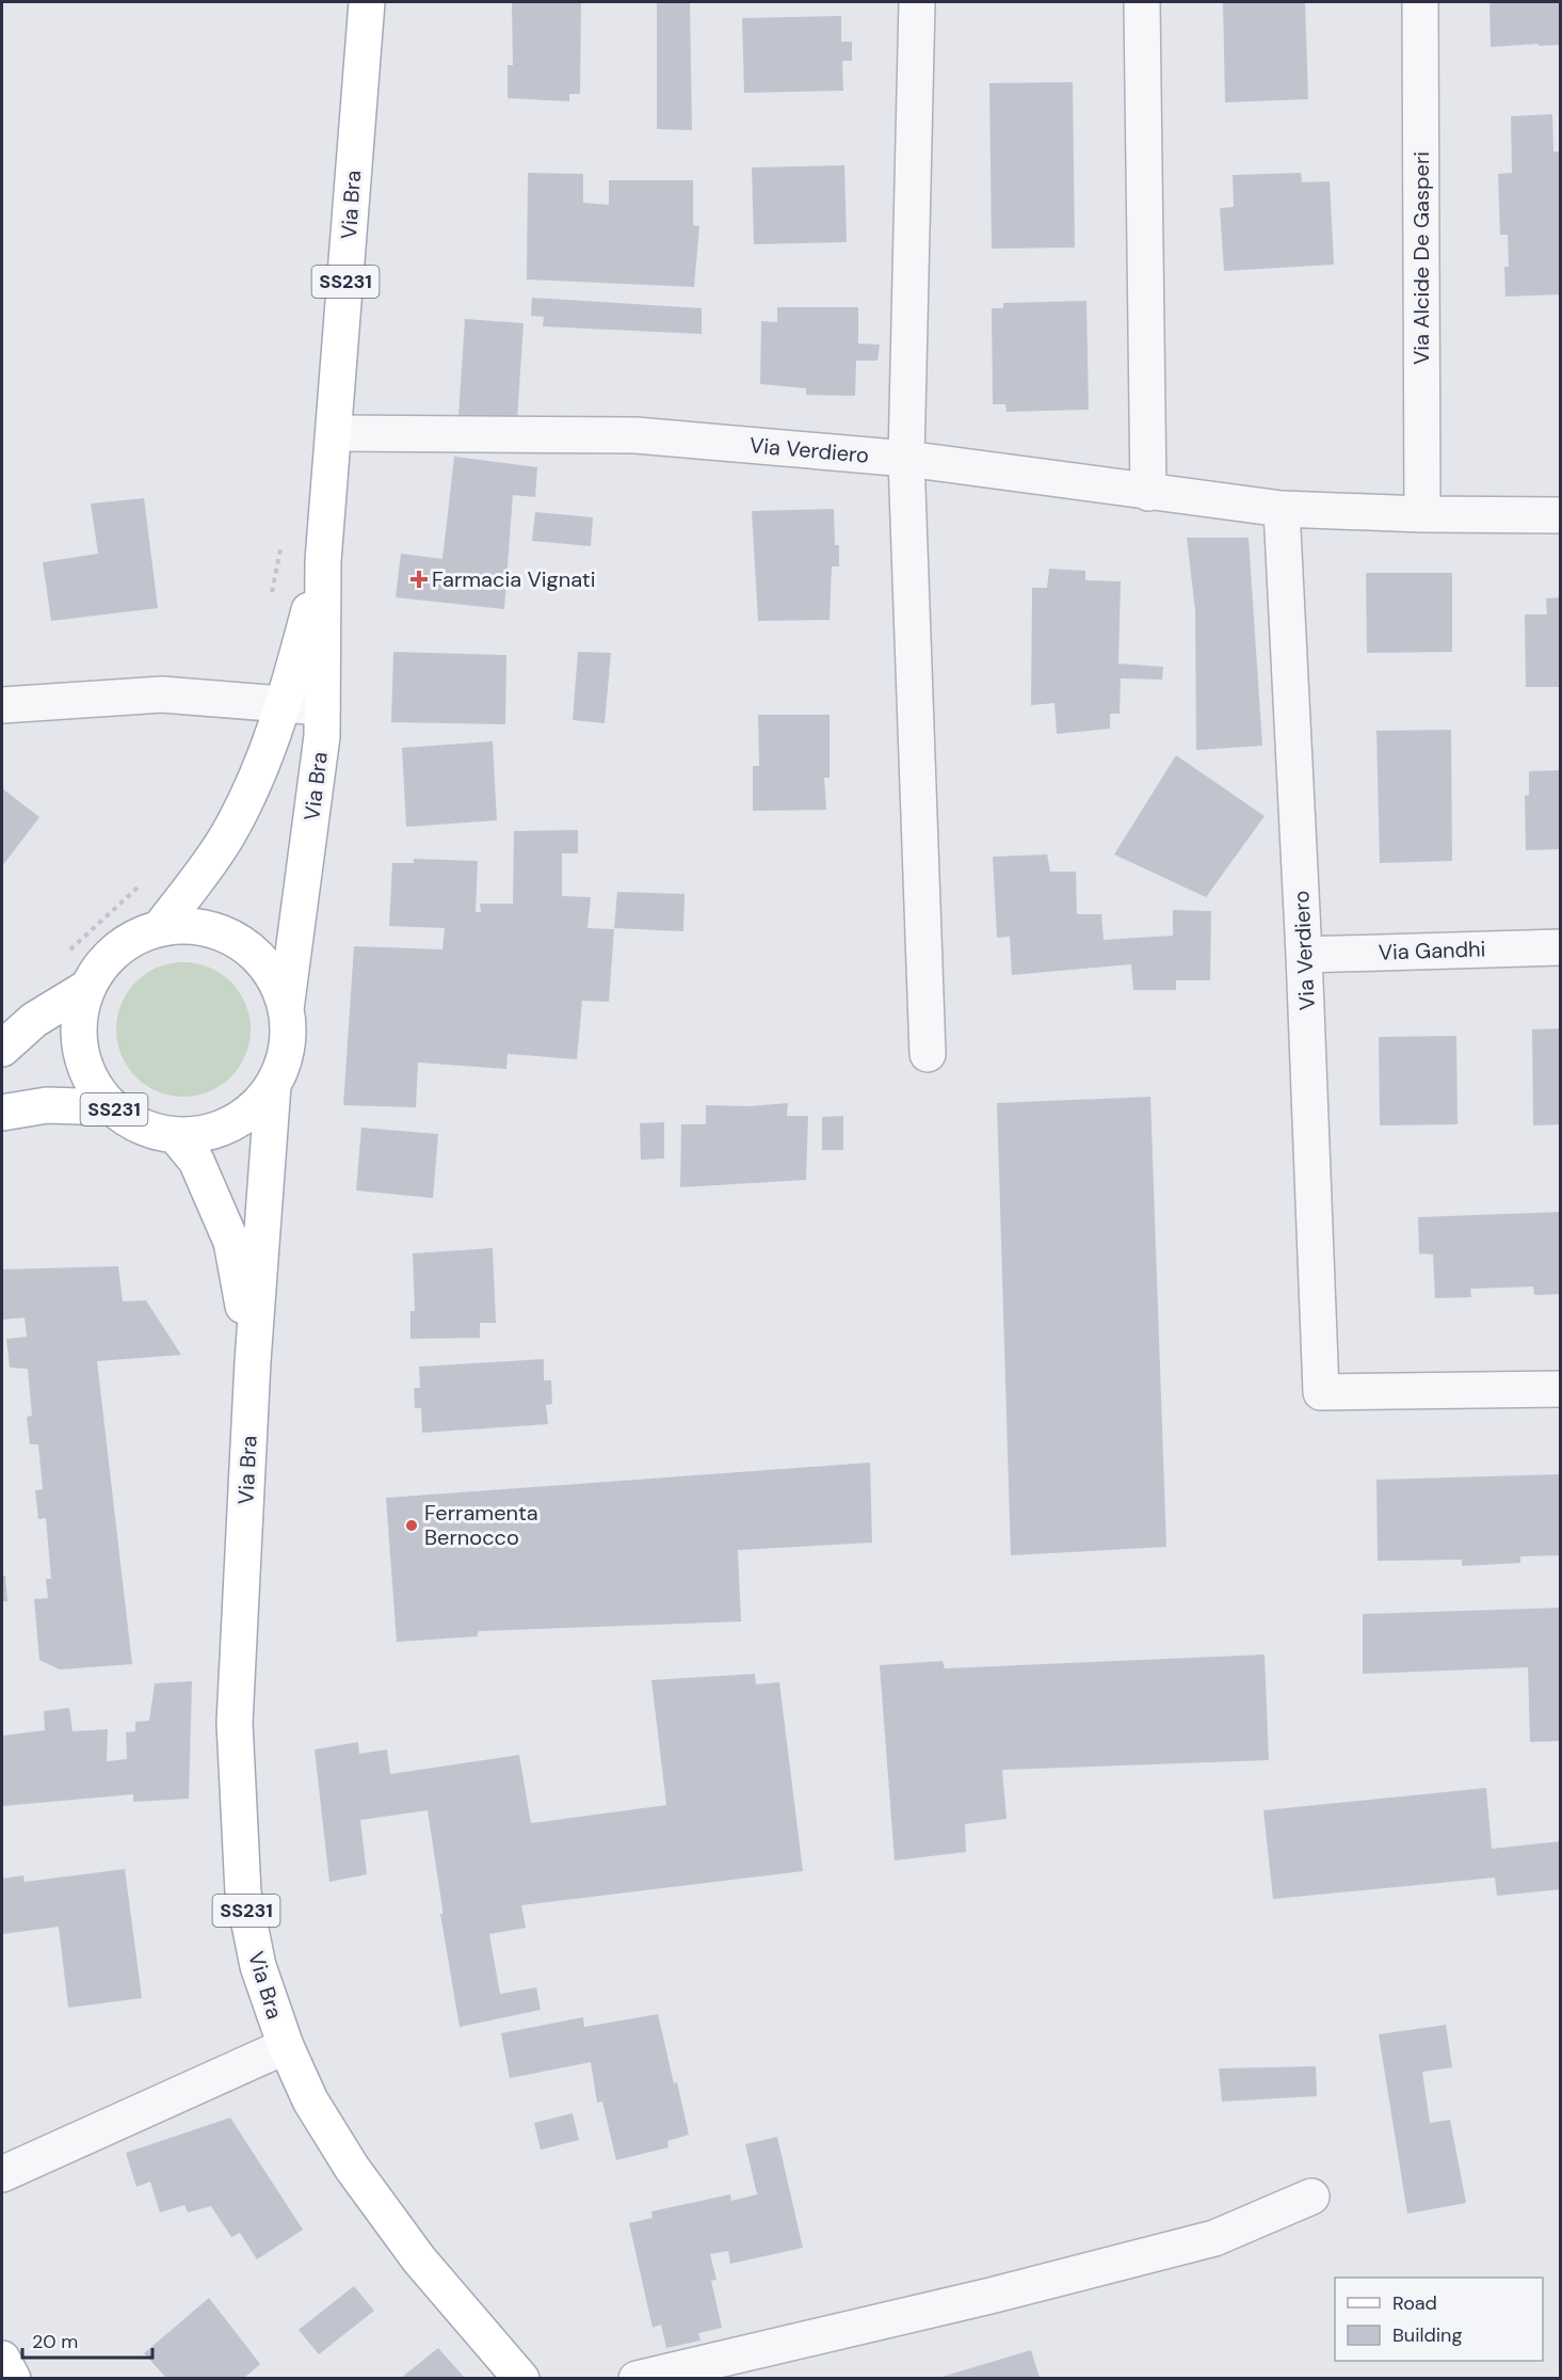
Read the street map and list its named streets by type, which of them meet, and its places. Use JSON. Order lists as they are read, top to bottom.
{
  "streets": {
    "main road": ["Via Bra", "SS231"],
    "street": ["Via Alcide De Gasperi", "Via Verdiero", "Via Gandhi"]
  },
  "crossings": [
    ["Via Bra", "Via Verdiero"],
    ["Via Alcide De Gasperi", "Via Verdiero"],
    ["Via Verdiero", "Via Gandhi"]
  ],
  "places": {
    "health": ["Farmacia Vignati"],
    "other": ["Ferramenta Bernocco"]
  },
  "legend": ["Road", "Building"],
  "scale_bar": "20 m"
}
